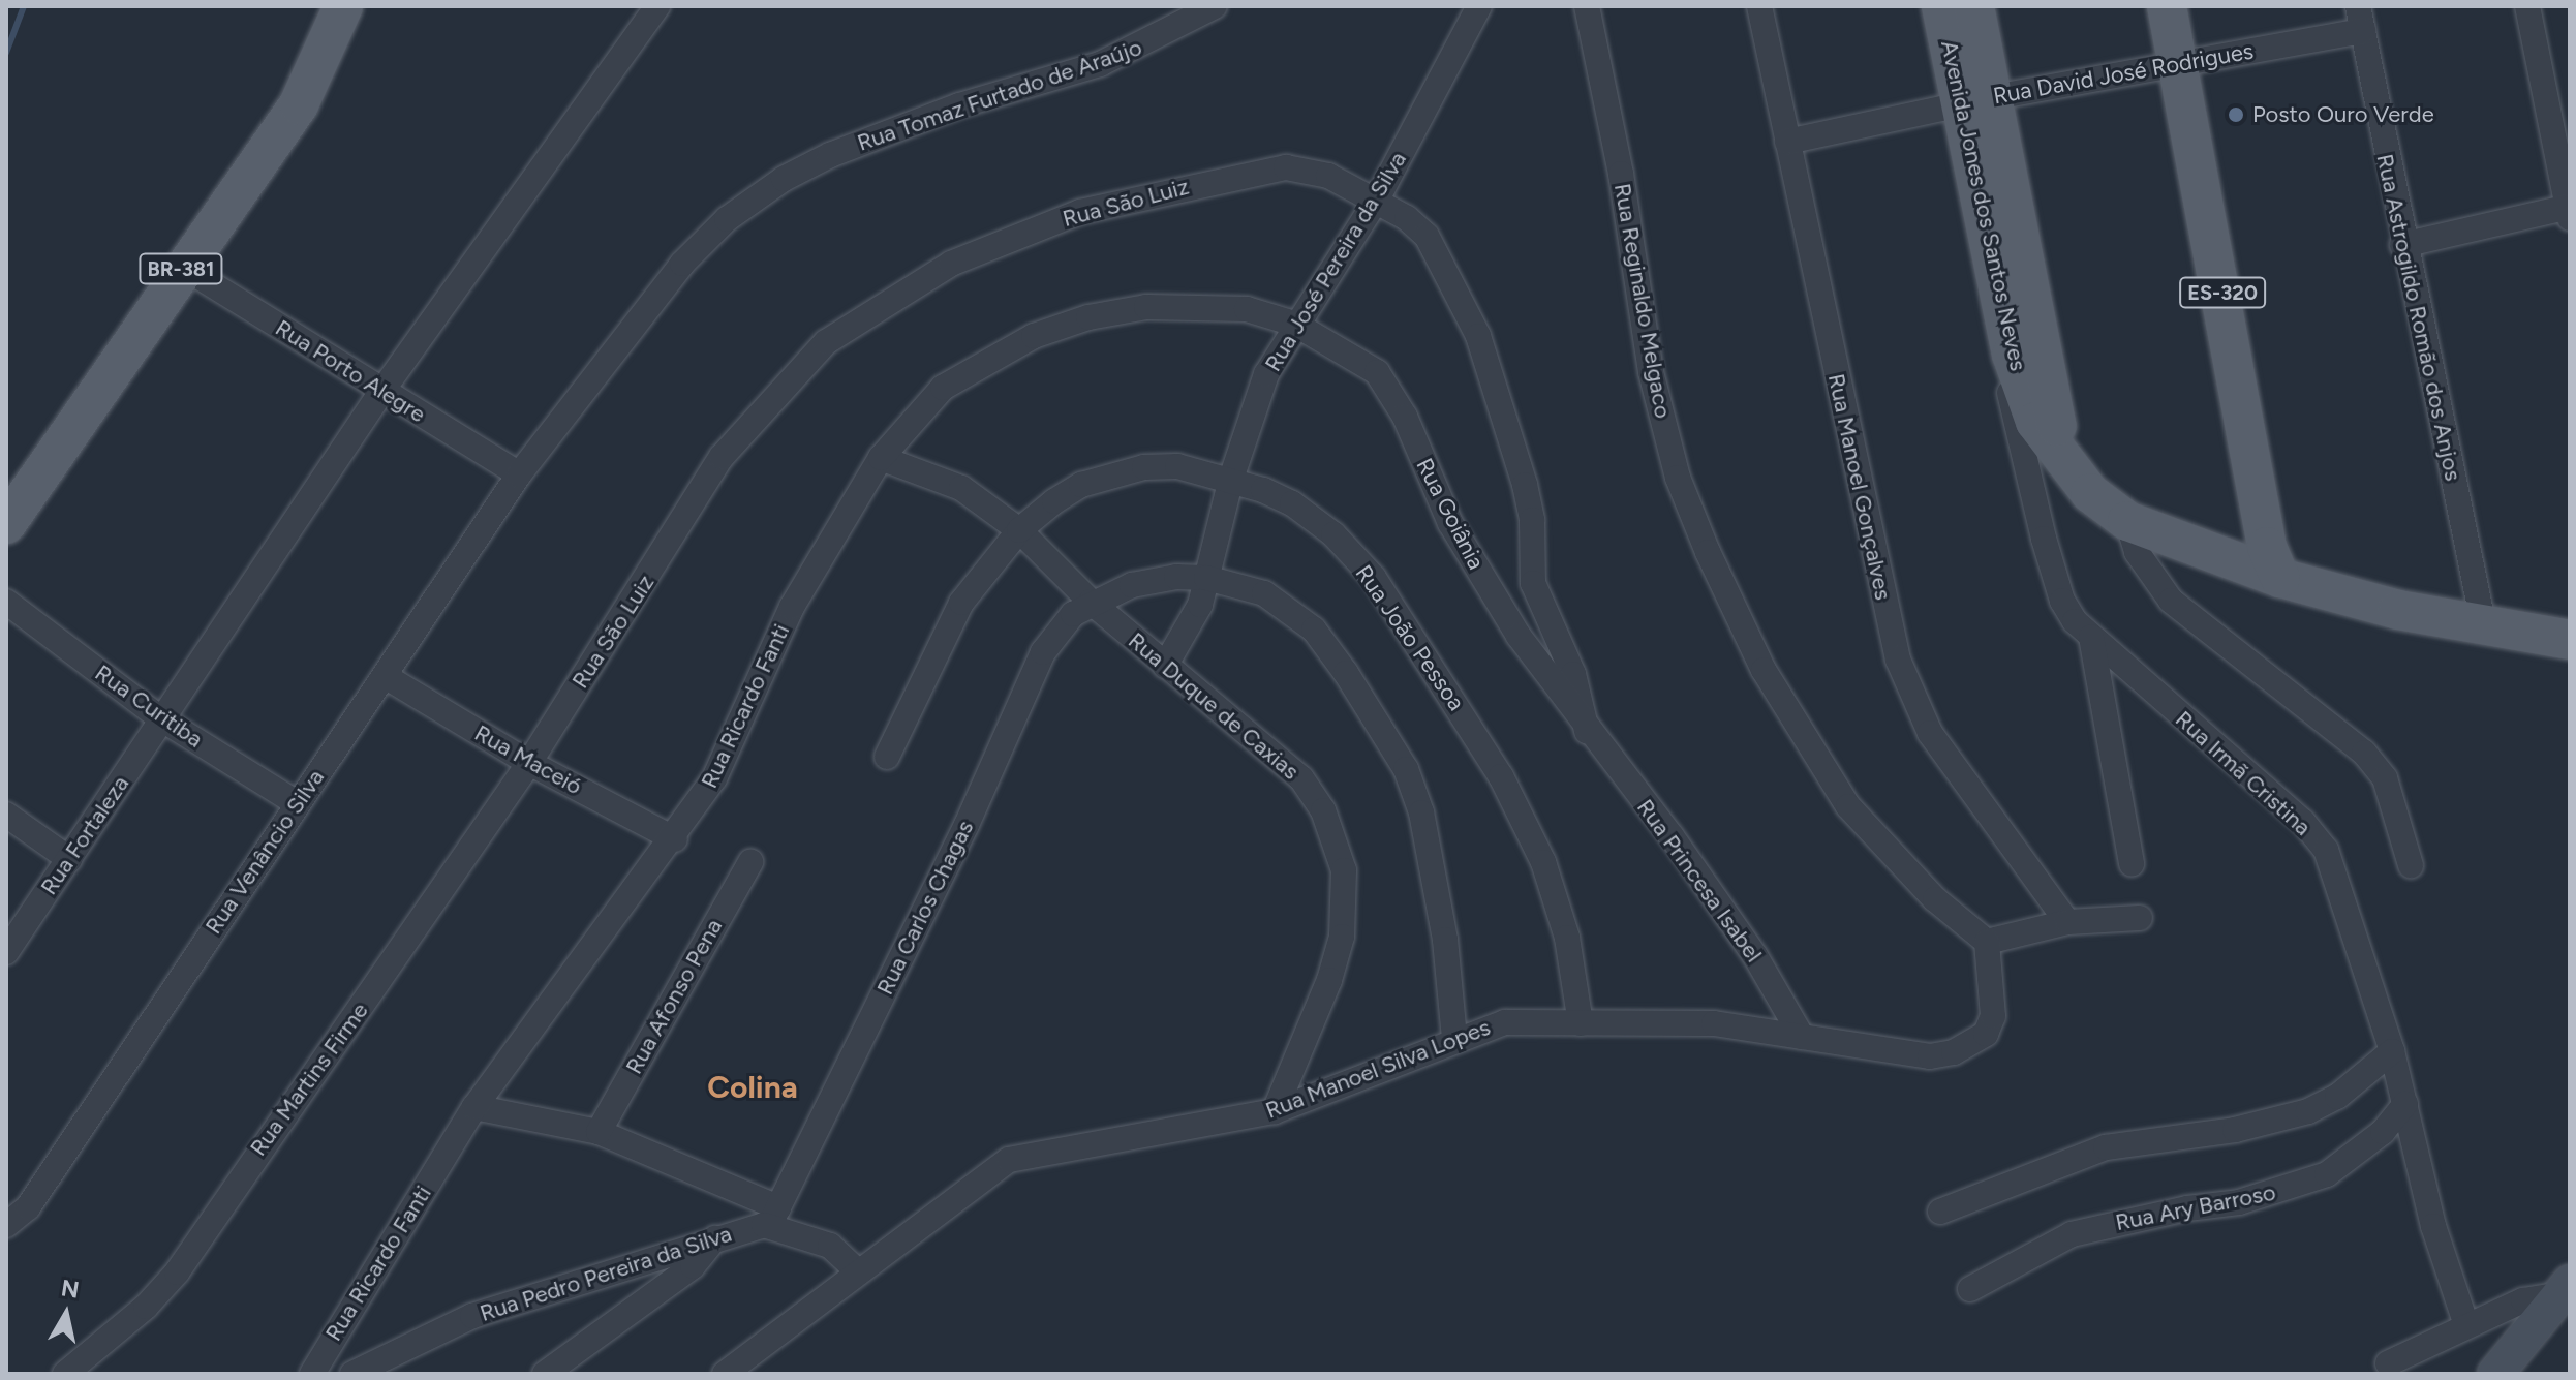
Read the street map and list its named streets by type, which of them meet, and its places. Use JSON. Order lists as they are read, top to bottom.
{
  "streets": {
    "main road": ["Avenida Jones dos Santos Neves", "BR-381", "ES-320"],
    "street": [
      "Rua David José Rodrigues",
      "Rua Tomaz Furtado de Araújo",
      "Rua São Luiz",
      "Rua José Pereira da Silva",
      "Rua Reginaldo Melgaco",
      "Rua Astrogildo Romão dos Anjos",
      "Rua Porto Alegre",
      "Rua Manoel Gonçalves",
      "Rua Goiânia",
      "Rua João Pessoa",
      "Rua Curitiba",
      "Rua Ricardo Fanti",
      "Rua Duque de Caxias",
      "Rua Maceió",
      "Rua Irmã Cristina",
      "Rua Fortaleza",
      "Rua Venâncio Silva",
      "Rua Princesa Isabel",
      "Rua Carlos Chagas",
      "Rua Afonso Pena",
      "Rua Manoel Silva Lopes",
      "Rua Martins Firme",
      "Rua Ary Barroso",
      "Rua Pedro Pereira da Silva"
    ]
  },
  "crossings": [
    ["Rua David José Rodrigues", "Avenida Jones dos Santos Neves"],
    ["Rua David José Rodrigues", "ES-320"],
    ["Rua David José Rodrigues", "Rua Astrogildo Romão dos Anjos"],
    ["Rua David José Rodrigues", "Rua Manoel Gonçalves"],
    ["Rua Tomaz Furtado de Araújo", "Rua Porto Alegre"],
    ["Rua Tomaz Furtado de Araújo", "Rua Venâncio Silva"],
    ["Rua São Luiz", "Rua José Pereira da Silva"],
    ["Rua São Luiz", "Rua Goiânia"],
    ["Rua São Luiz", "Rua Maceió"],
    ["Rua São Luiz", "Rua Princesa Isabel"],
    ["Rua São Luiz", "Rua Martins Firme"],
    ["Avenida Jones dos Santos Neves", "ES-320"],
    ["Avenida Jones dos Santos Neves", "Rua Astrogildo Romão dos Anjos"],
    ["Avenida Jones dos Santos Neves", "Rua Irmã Cristina"],
    ["Rua José Pereira da Silva", "Rua Goiânia"],
    ["Rua José Pereira da Silva", "Rua João Pessoa"],
    ["Rua José Pereira da Silva", "Rua Ricardo Fanti"],
    ["Rua José Pereira da Silva", "Rua Duque de Caxias"],
    ["BR-381", "Rua Porto Alegre"],
    ["Rua Reginaldo Melgaco", "Rua Manoel Silva Lopes"],
    ["Rua Porto Alegre", "Rua Fortaleza"],
    ["Rua Porto Alegre", "Rua Venâncio Silva"],
    ["Rua Goiânia", "Rua Ricardo Fanti"],
    ["Rua Goiânia", "Rua Princesa Isabel"],
    ["Rua João Pessoa", "Rua Duque de Caxias"],
    ["Rua João Pessoa", "Rua Manoel Silva Lopes"],
    ["Rua Curitiba", "Rua Fortaleza"],
    ["Rua Curitiba", "Rua Venâncio Silva"],
    ["Rua Ricardo Fanti", "Rua Duque de Caxias"],
    ["Rua Ricardo Fanti", "Rua Maceió"],
    ["Rua Duque de Caxias", "Rua Carlos Chagas"],
    ["Rua Duque de Caxias", "Rua Manoel Silva Lopes"],
    ["Rua Maceió", "Rua Venâncio Silva"],
    ["Rua Maceió", "Rua Martins Firme"],
    ["Rua Irmã Cristina", "Rua Ary Barroso"],
    ["Rua Princesa Isabel", "Rua Manoel Silva Lopes"],
    ["Rua Carlos Chagas", "Rua Pedro Pereira da Silva"]
  ],
  "districts": ["Colina"],
  "places": ["Posto Ouro Verde"],
  "north": "top"
}
